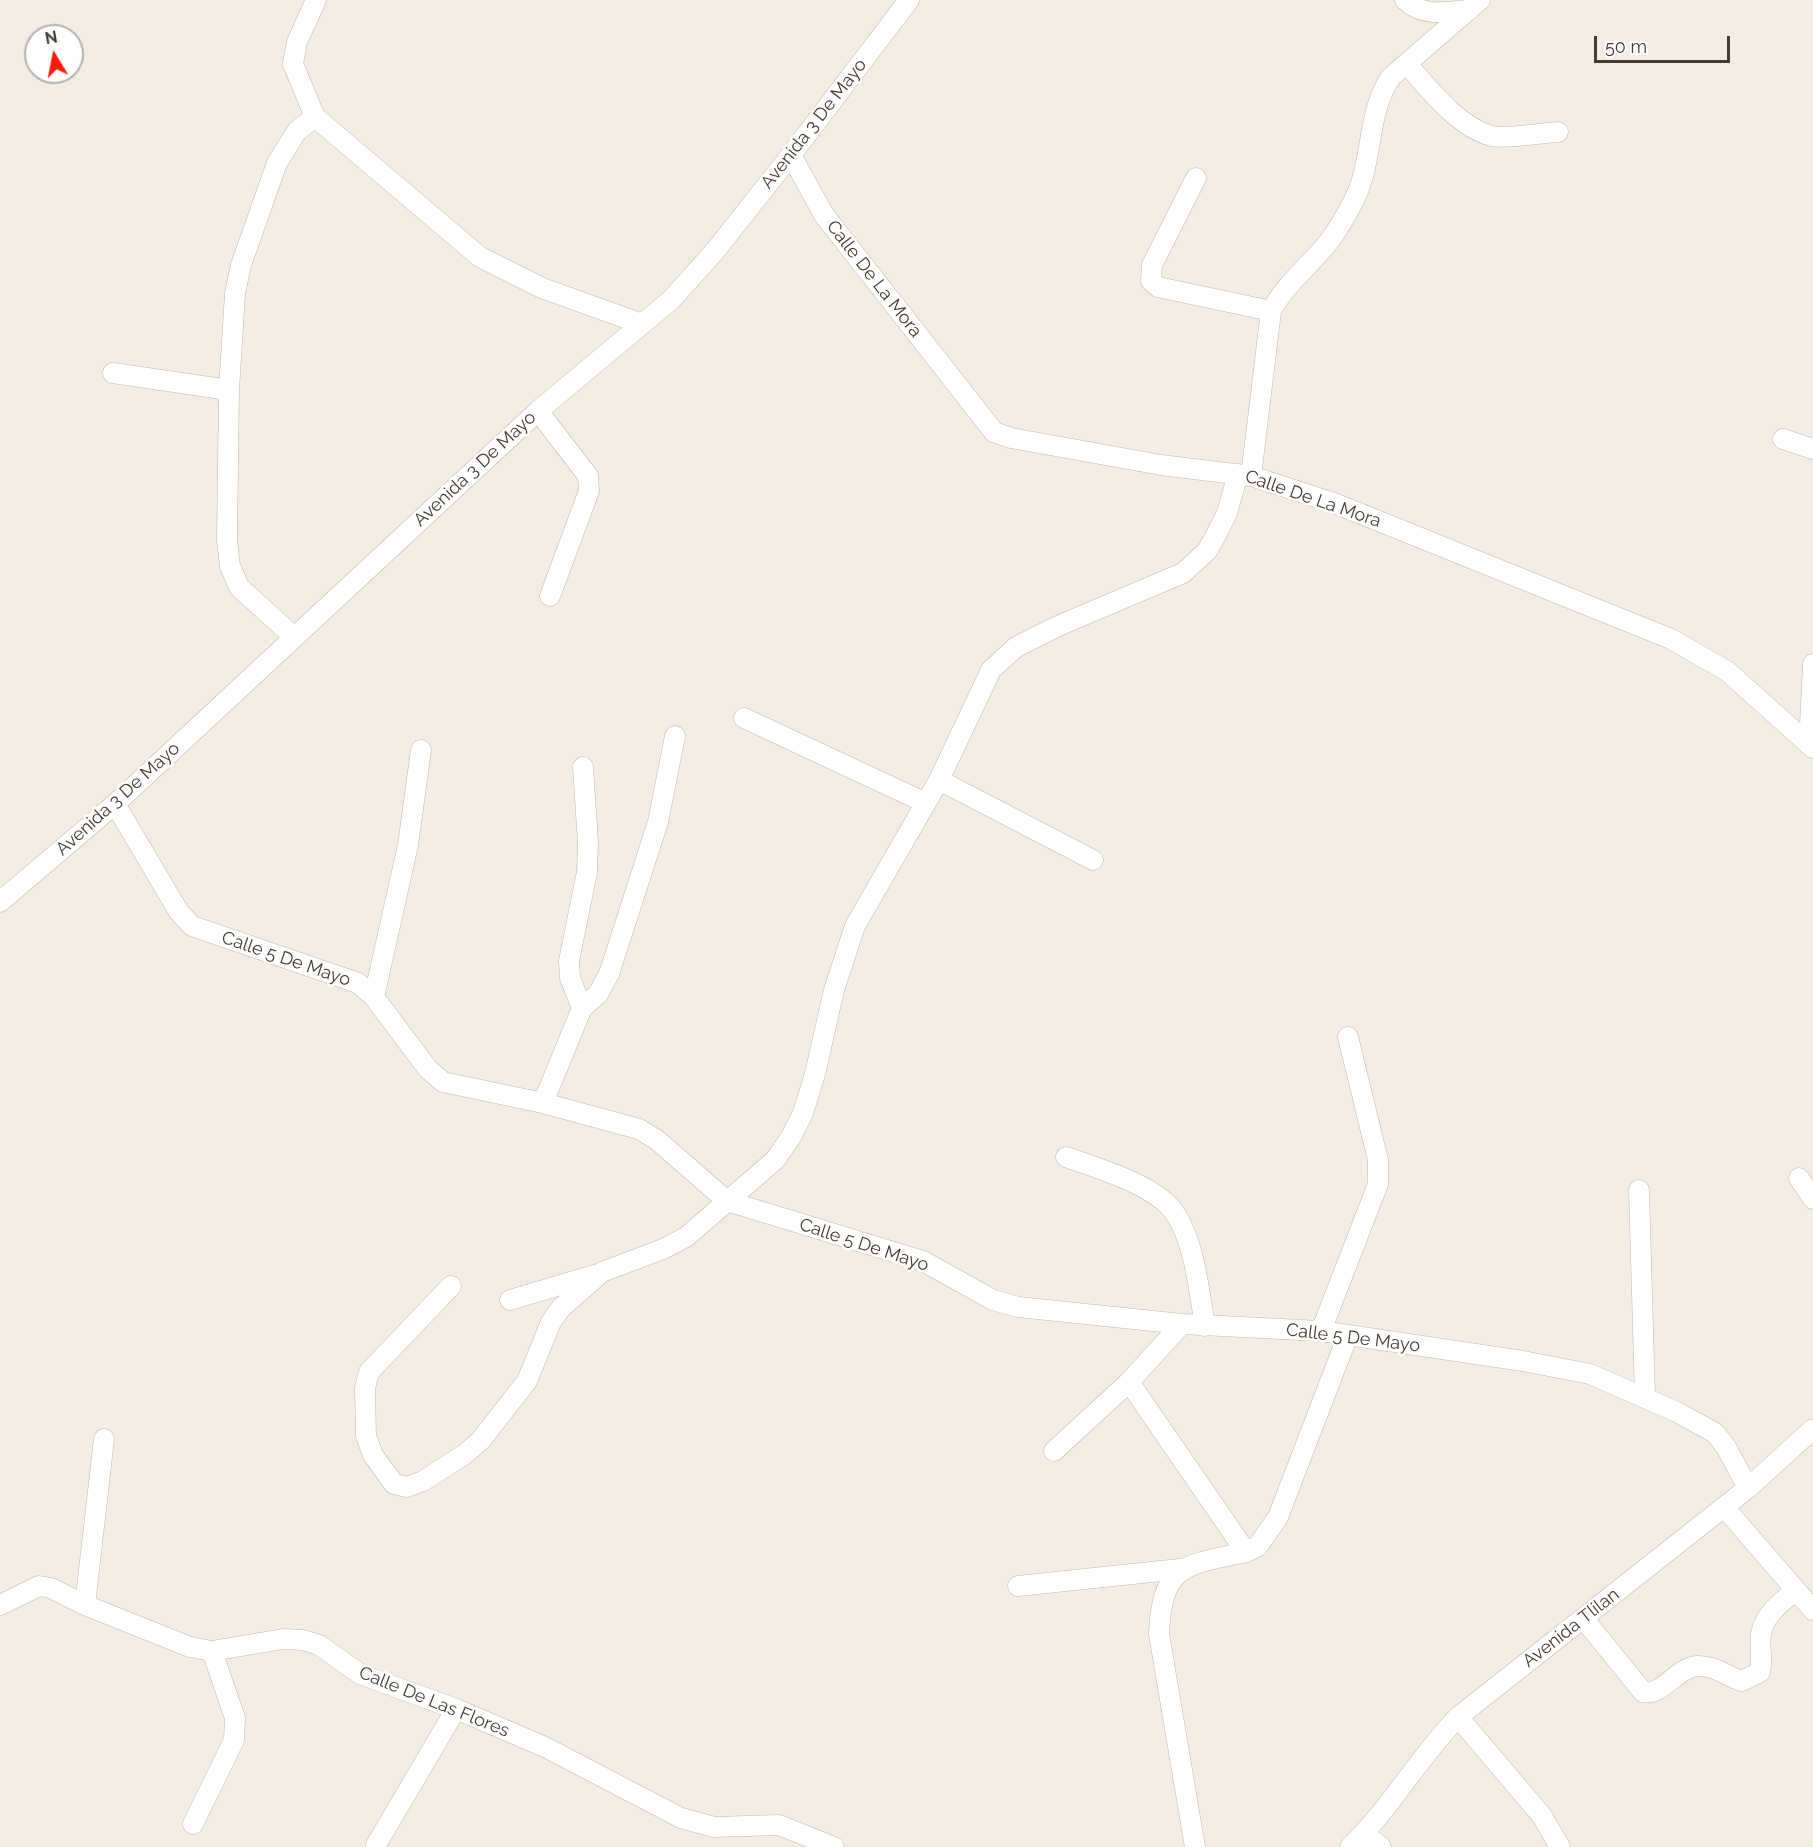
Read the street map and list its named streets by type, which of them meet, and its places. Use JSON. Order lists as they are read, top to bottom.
{
  "streets": {
    "street": [
      "Avenida 3 De Mayo",
      "Calle De La Mora",
      "Calle 5 De Mayo",
      "Avenida Tlilan",
      "Calle De Las Flores"
    ]
  },
  "crossings": [
    ["Avenida 3 De Mayo", "Calle De La Mora"],
    ["Avenida 3 De Mayo", "Calle 5 De Mayo"],
    ["Calle 5 De Mayo", "Avenida Tlilan"]
  ],
  "scale_bar": "50 m",
  "north": "top"
}
